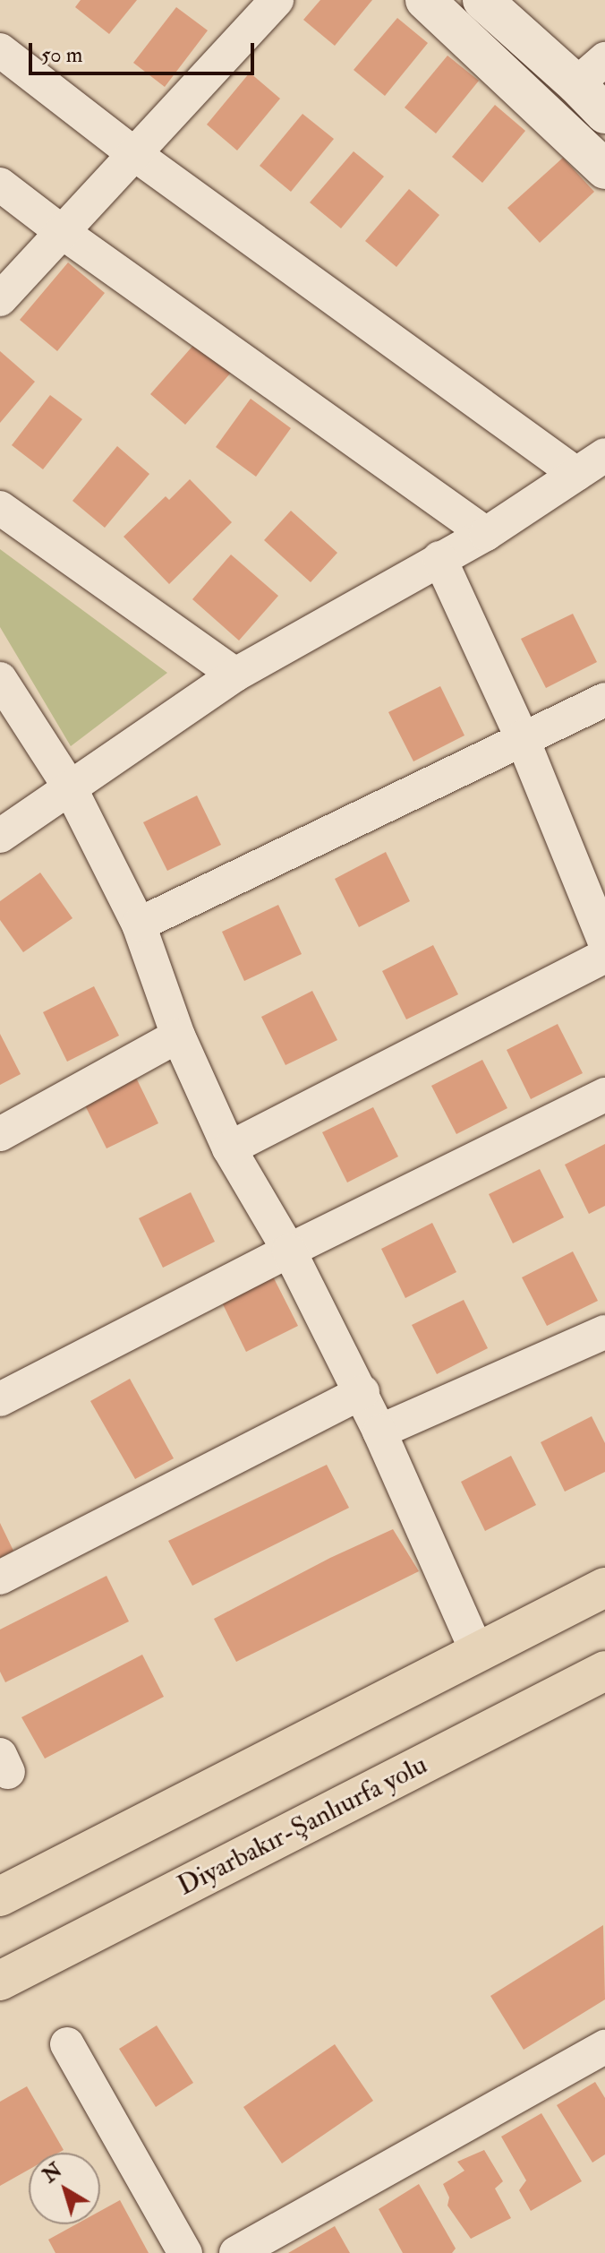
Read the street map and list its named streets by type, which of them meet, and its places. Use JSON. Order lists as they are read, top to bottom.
{
  "streets": {
    "highway": ["Diyarbakır-Şanlıurfa yolu"]
  },
  "scale_bar": "50 m",
  "north": "top left"
}
